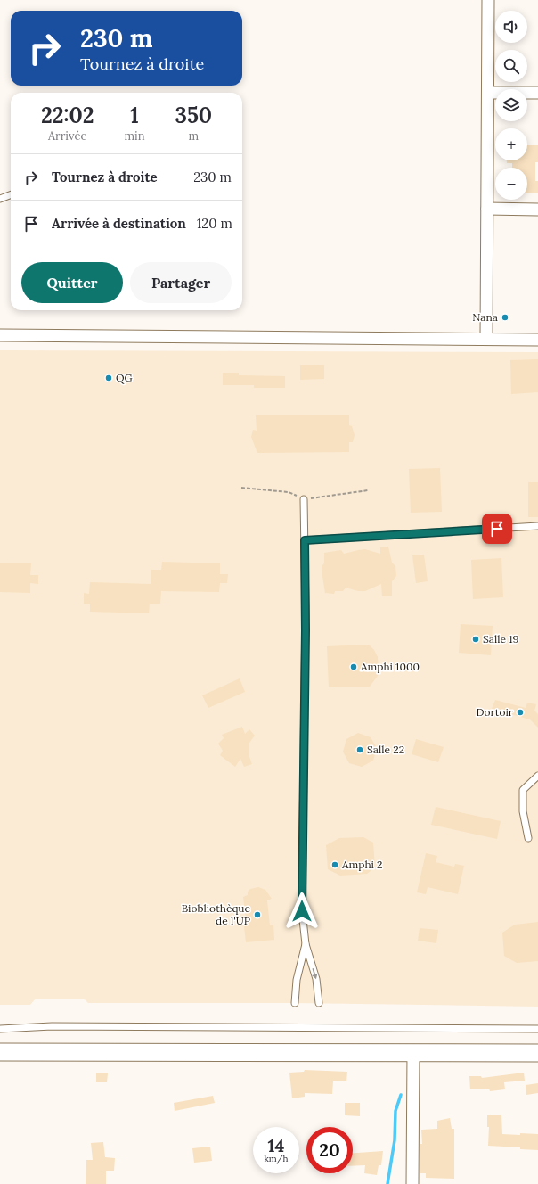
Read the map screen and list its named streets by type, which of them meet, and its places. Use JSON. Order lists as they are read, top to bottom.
{
  "places": [
    "Nana",
    "QG",
    "Salle 19",
    "Amphi 1000",
    "Dortoir",
    "Salle 22",
    "Amphi 2",
    "Biobliothèque de l'UP"
  ],
  "page": {
    "map_buttons": ["+", "−"],
    "turn": ["230 m", "Tournez à droite"],
    "eta": [
      "22:02",
      "Arrivée",
      "1",
      "min",
      "350",
      "m"
    ],
    "list": [
      {
        "name": "Tournez à droite",
        "value": "230 m"
      },
      {
        "name": "Arrivée à destination",
        "value": "120 m"
      }
    ],
    "buttons": ["Quitter", "Partager"],
    "speed": "14 km/h",
    "limit": "20"
  }
}
